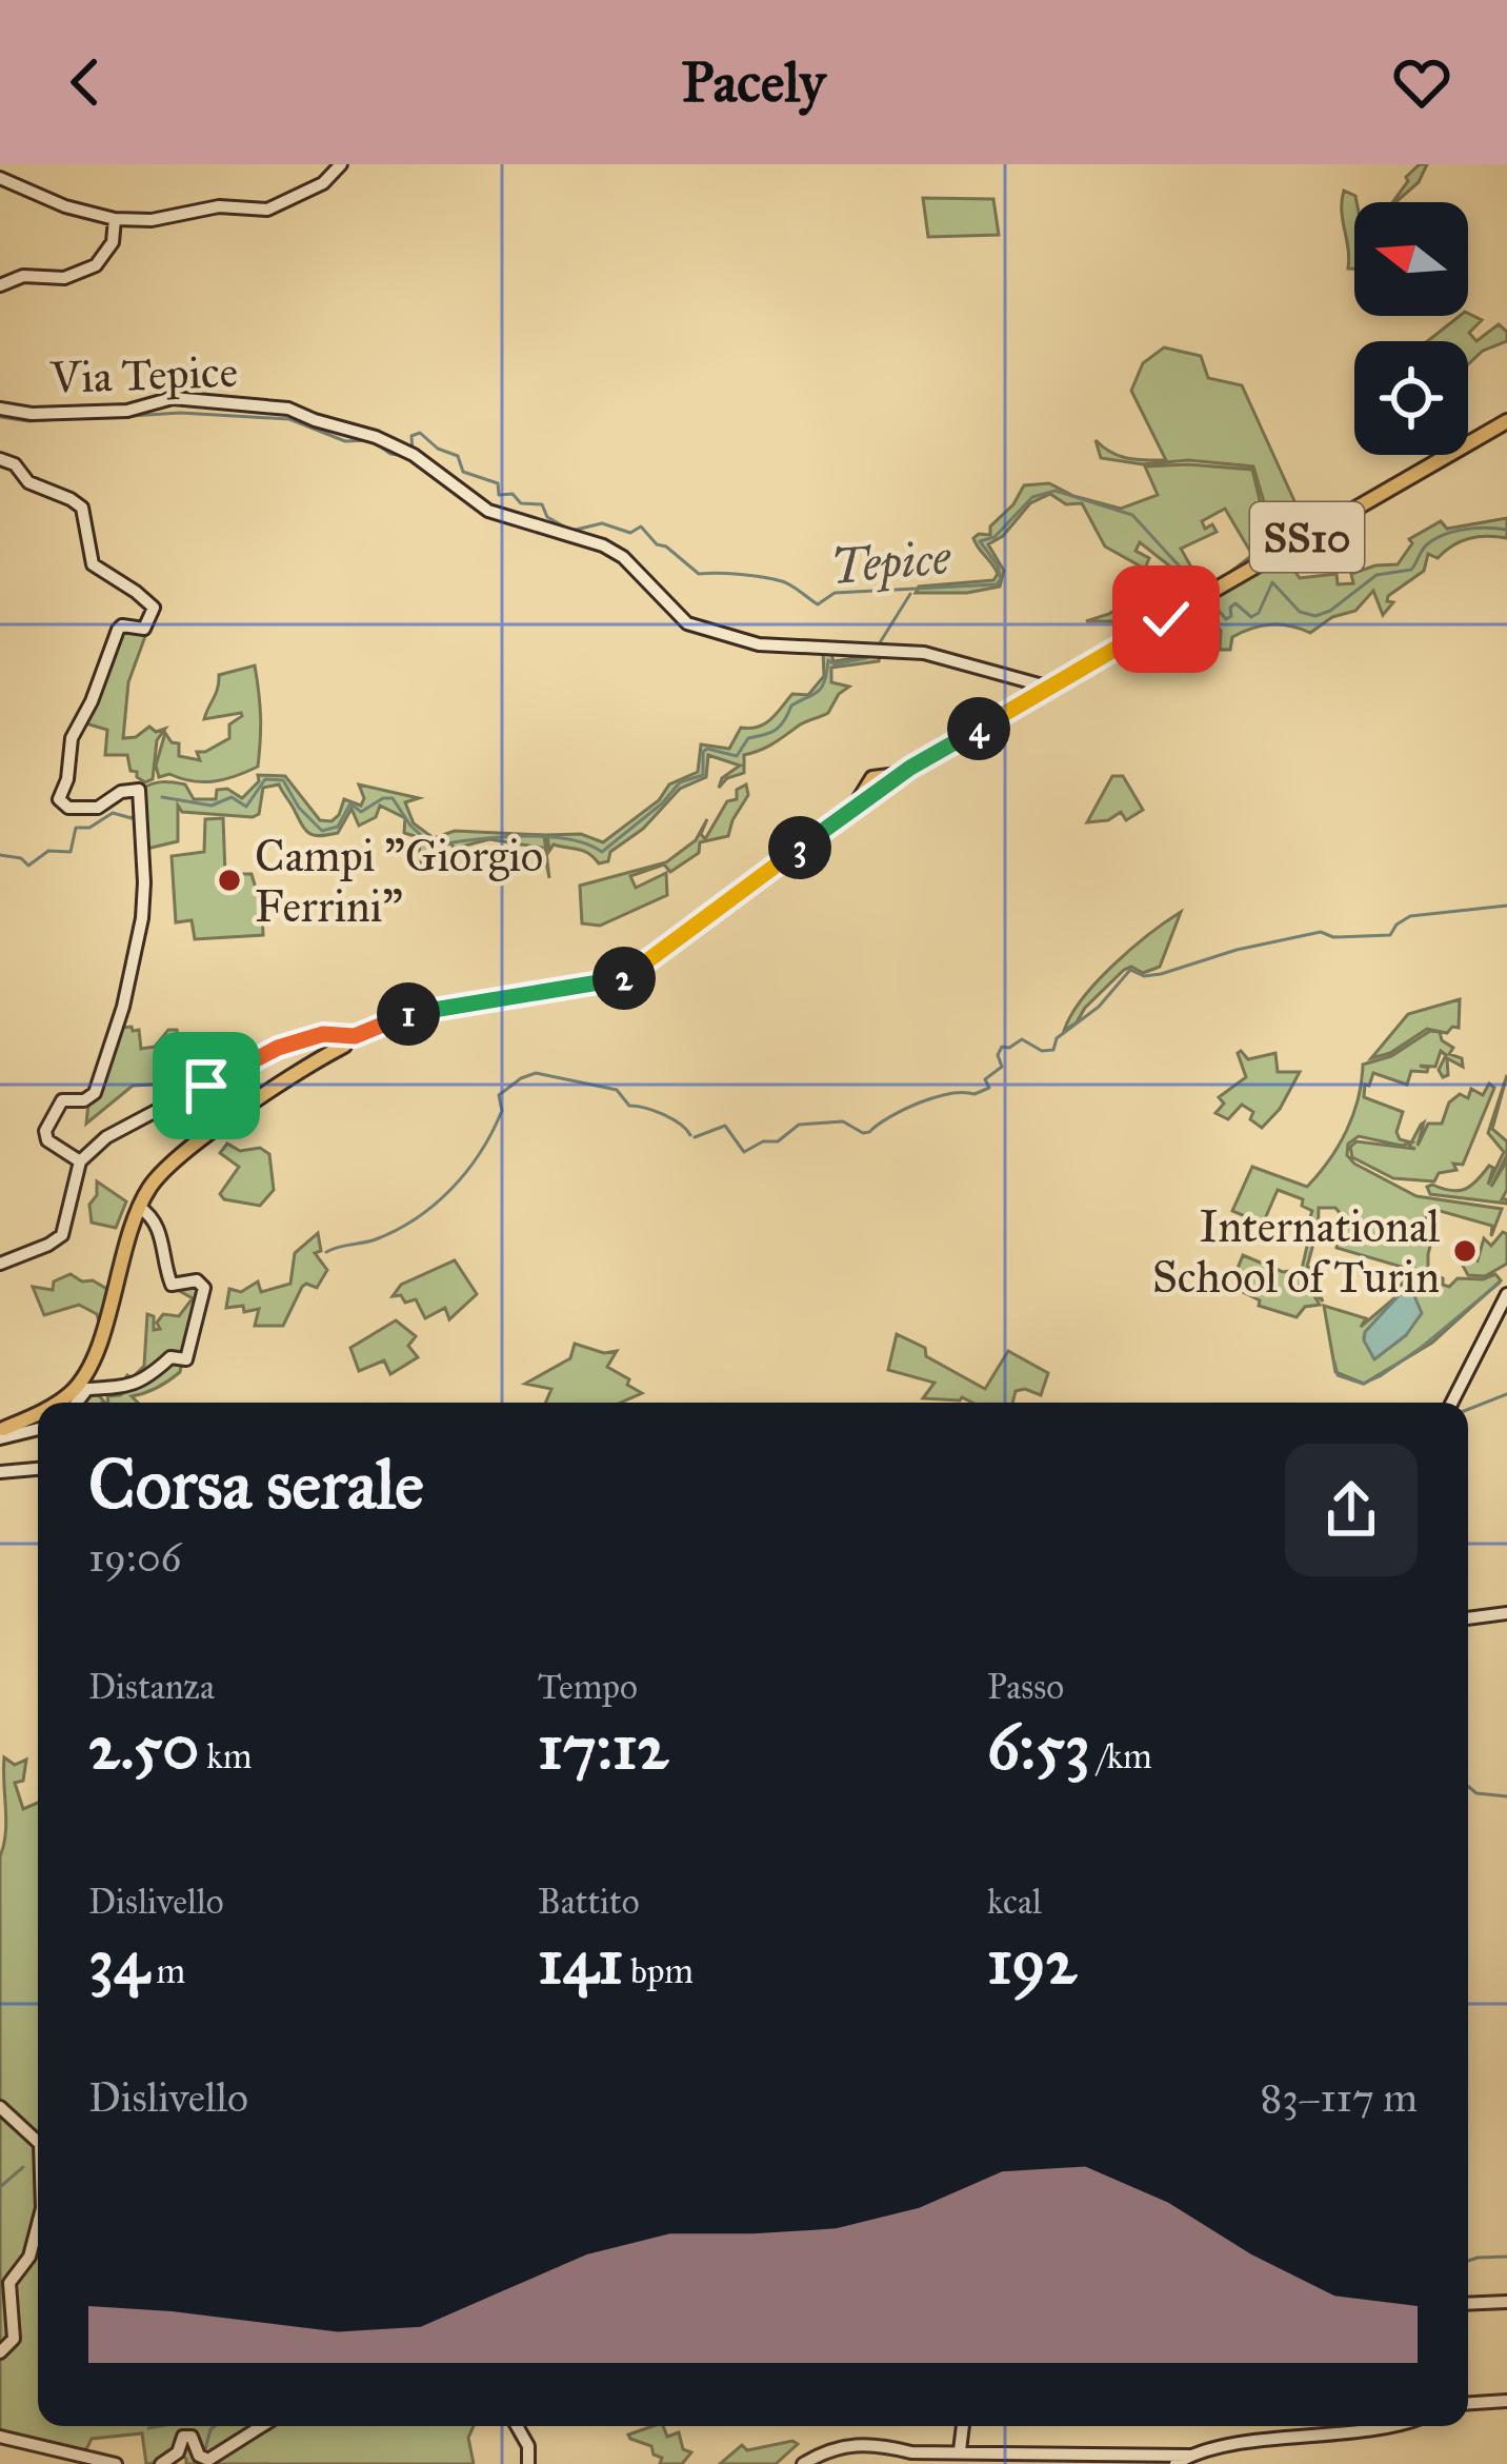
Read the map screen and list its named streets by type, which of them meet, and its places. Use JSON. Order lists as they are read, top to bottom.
{
  "streets": {
    "main road": ["SS10"],
    "street": ["Via Tepice"]
  },
  "crossings": [
    ["Via Tepice", "SS10"]
  ],
  "water": ["Tepice"],
  "places": ["Campi \"Giorgio Ferrini\"", "International School of Turin"],
  "north": "left",
  "page": {
    "header": "Pacely",
    "pins": [
      "4",
      "3",
      "2",
      "1"
    ],
    "heading": ["Corsa serale", "19:06"],
    "stats": [
      ["Distanza", "2.50 km"],
      ["Tempo", "17:12"],
      ["Passo", "6:53 /km"],
      ["Dislivello", "34 m"],
      ["Battito", "141 bpm"],
      ["kcal", "192"]
    ],
    "chart": ["Dislivello", "83–117 m"]
  }
}
